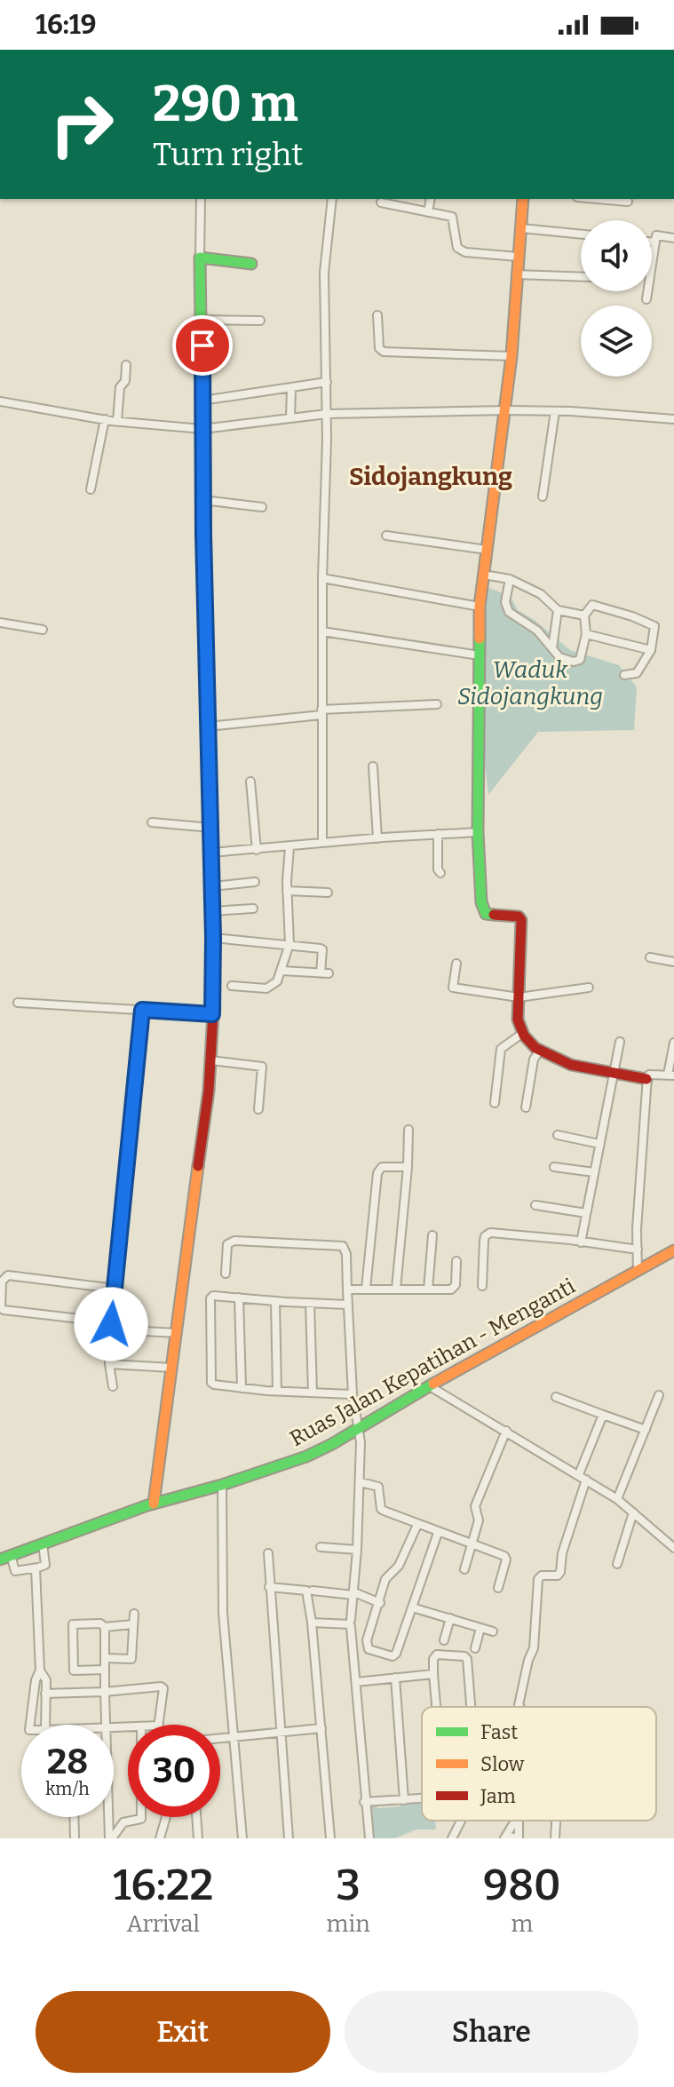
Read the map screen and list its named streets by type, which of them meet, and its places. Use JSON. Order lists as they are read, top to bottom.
{
  "streets": {
    "street": ["Ruas Jalan Kepatihan - Menganti"]
  },
  "districts": ["Sidojangkung"],
  "water": ["Waduk Sidojangkung"],
  "legend": ["Fast", "Slow", "Jam"],
  "page": {
    "status": "16:19",
    "turn": ["290 m", "Turn right"],
    "speed": "28 km/h",
    "limit": "30",
    "eta": [
      "16:22",
      "Arrival",
      "3",
      "min",
      "980",
      "m"
    ],
    "buttons": ["Exit", "Share"]
  }
}
